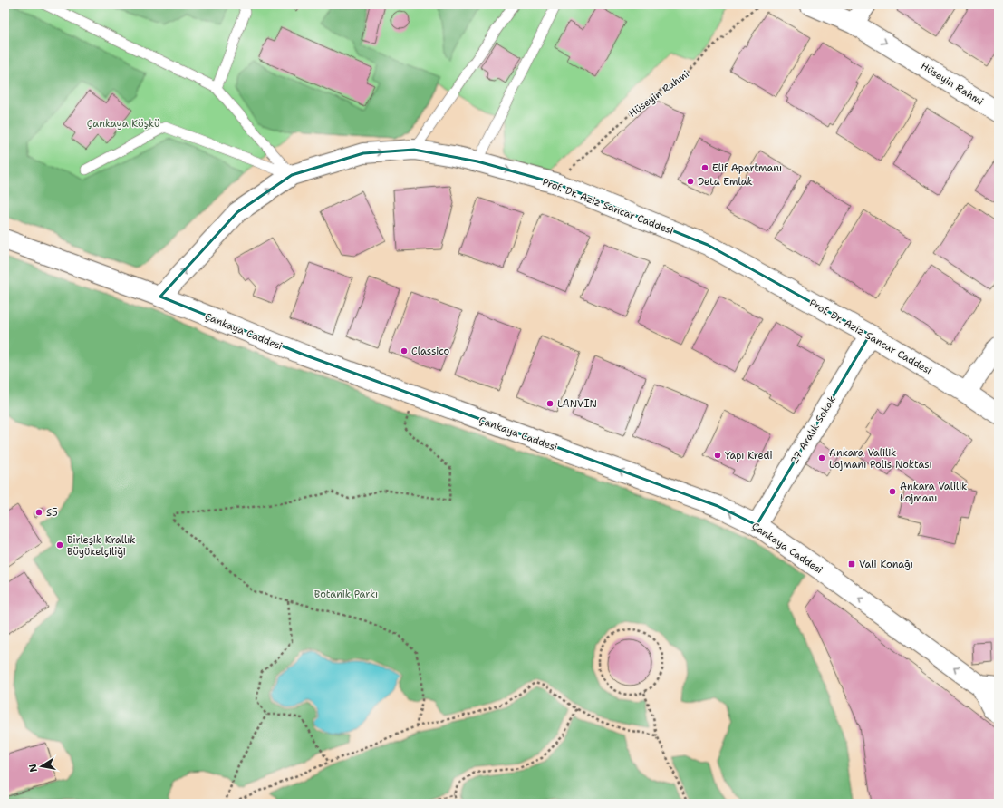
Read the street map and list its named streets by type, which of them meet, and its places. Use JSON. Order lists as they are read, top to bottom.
{
  "streets": {
    "street": [
      "Hüseyin Rahmi",
      "Prof. Dr. Aziz Sancar Caddesi",
      "Çankaya Caddesi",
      "27 Aralık Sokak"
    ]
  },
  "crossings": [
    ["Hüseyin Rahmi", "Prof. Dr. Aziz Sancar Caddesi"],
    ["Prof. Dr. Aziz Sancar Caddesi", "Çankaya Caddesi"],
    ["Prof. Dr. Aziz Sancar Caddesi", "27 Aralık Sokak"],
    ["Çankaya Caddesi", "27 Aralık Sokak"]
  ],
  "one_way": ["Prof. Dr. Aziz Sancar Caddesi", "Çankaya Caddesi"],
  "parks": ["Çankaya Köşkü", "Botanik Parkı"],
  "places": {
    "other": [
      "Elif Apartmanı",
      "Deta Emlak",
      "Classico",
      "LANVIN",
      "Yapı Kredi",
      "Ankara Valilik Lojmanı Polis Noktası",
      "Ankara Valilik Lojmanı",
      "S5",
      "Birleşik Krallık Büyükelçiliği"
    ],
    "transit": ["Vali Konağı"]
  },
  "north": "left"
}
